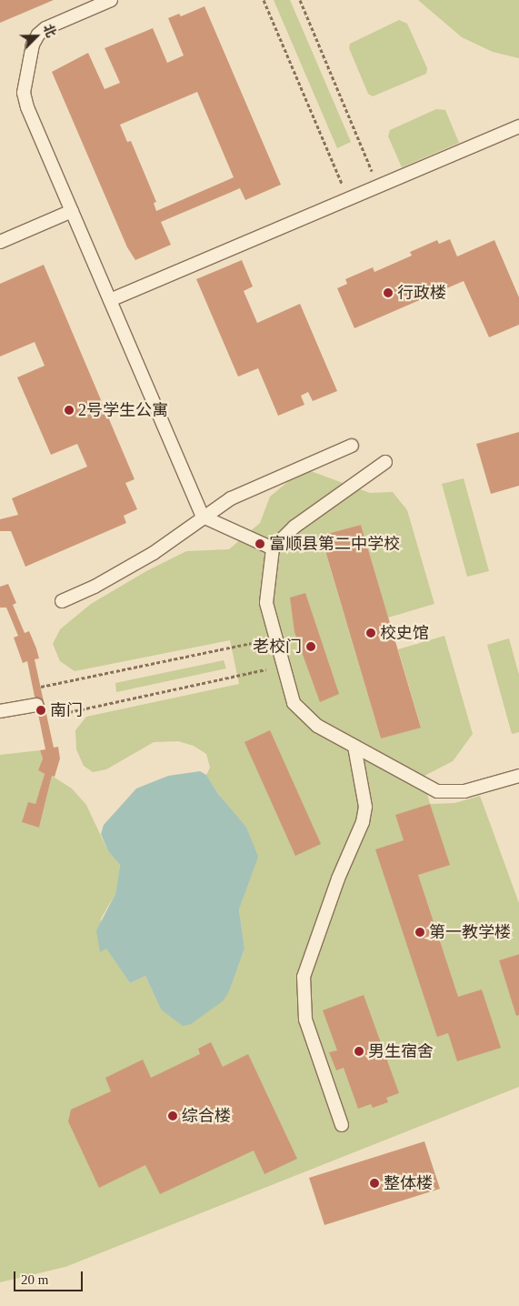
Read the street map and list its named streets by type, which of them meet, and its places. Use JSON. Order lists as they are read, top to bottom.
{
  "places": [
    "行政楼",
    "2号学生公寓",
    "富顺县第二中学校",
    "校史馆",
    "老校门",
    "南门",
    "第一教学楼",
    "男生宿舍",
    "综合楼",
    "整体楼"
  ],
  "scale_bar": "20 m",
  "north": "top right"
}
